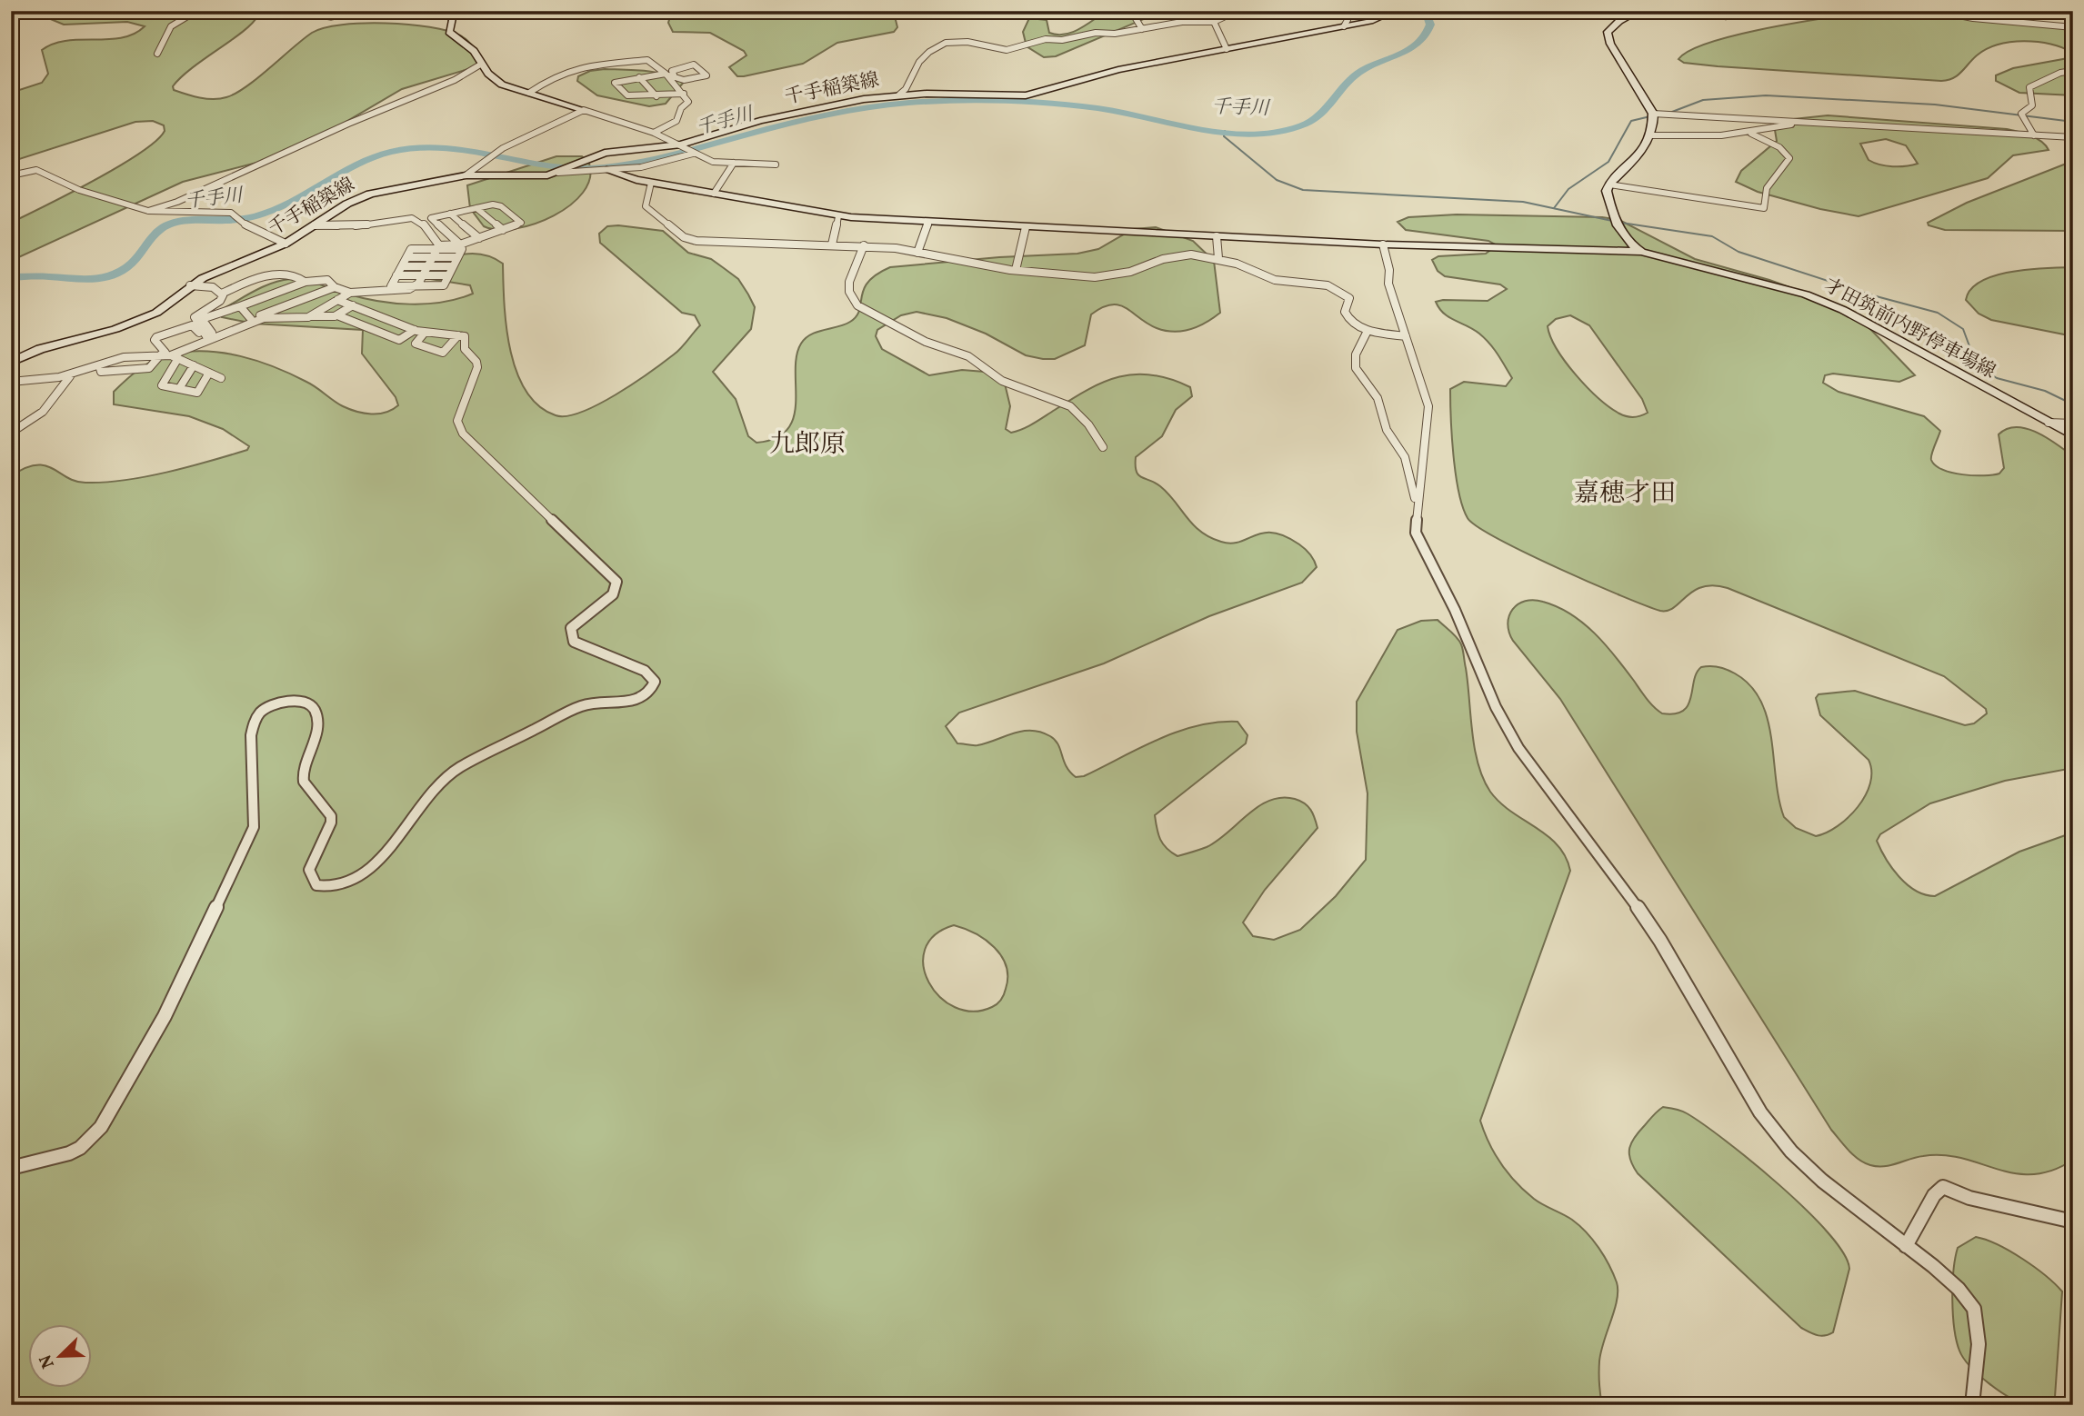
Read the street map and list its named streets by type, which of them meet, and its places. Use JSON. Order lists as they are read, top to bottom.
{
  "streets": {
    "main road": ["千手稲築線", "才田筑前内野停車場線"]
  },
  "districts": ["九郎原", "嘉穂才田"],
  "water": ["千手川"],
  "north": "bottom left"
}
